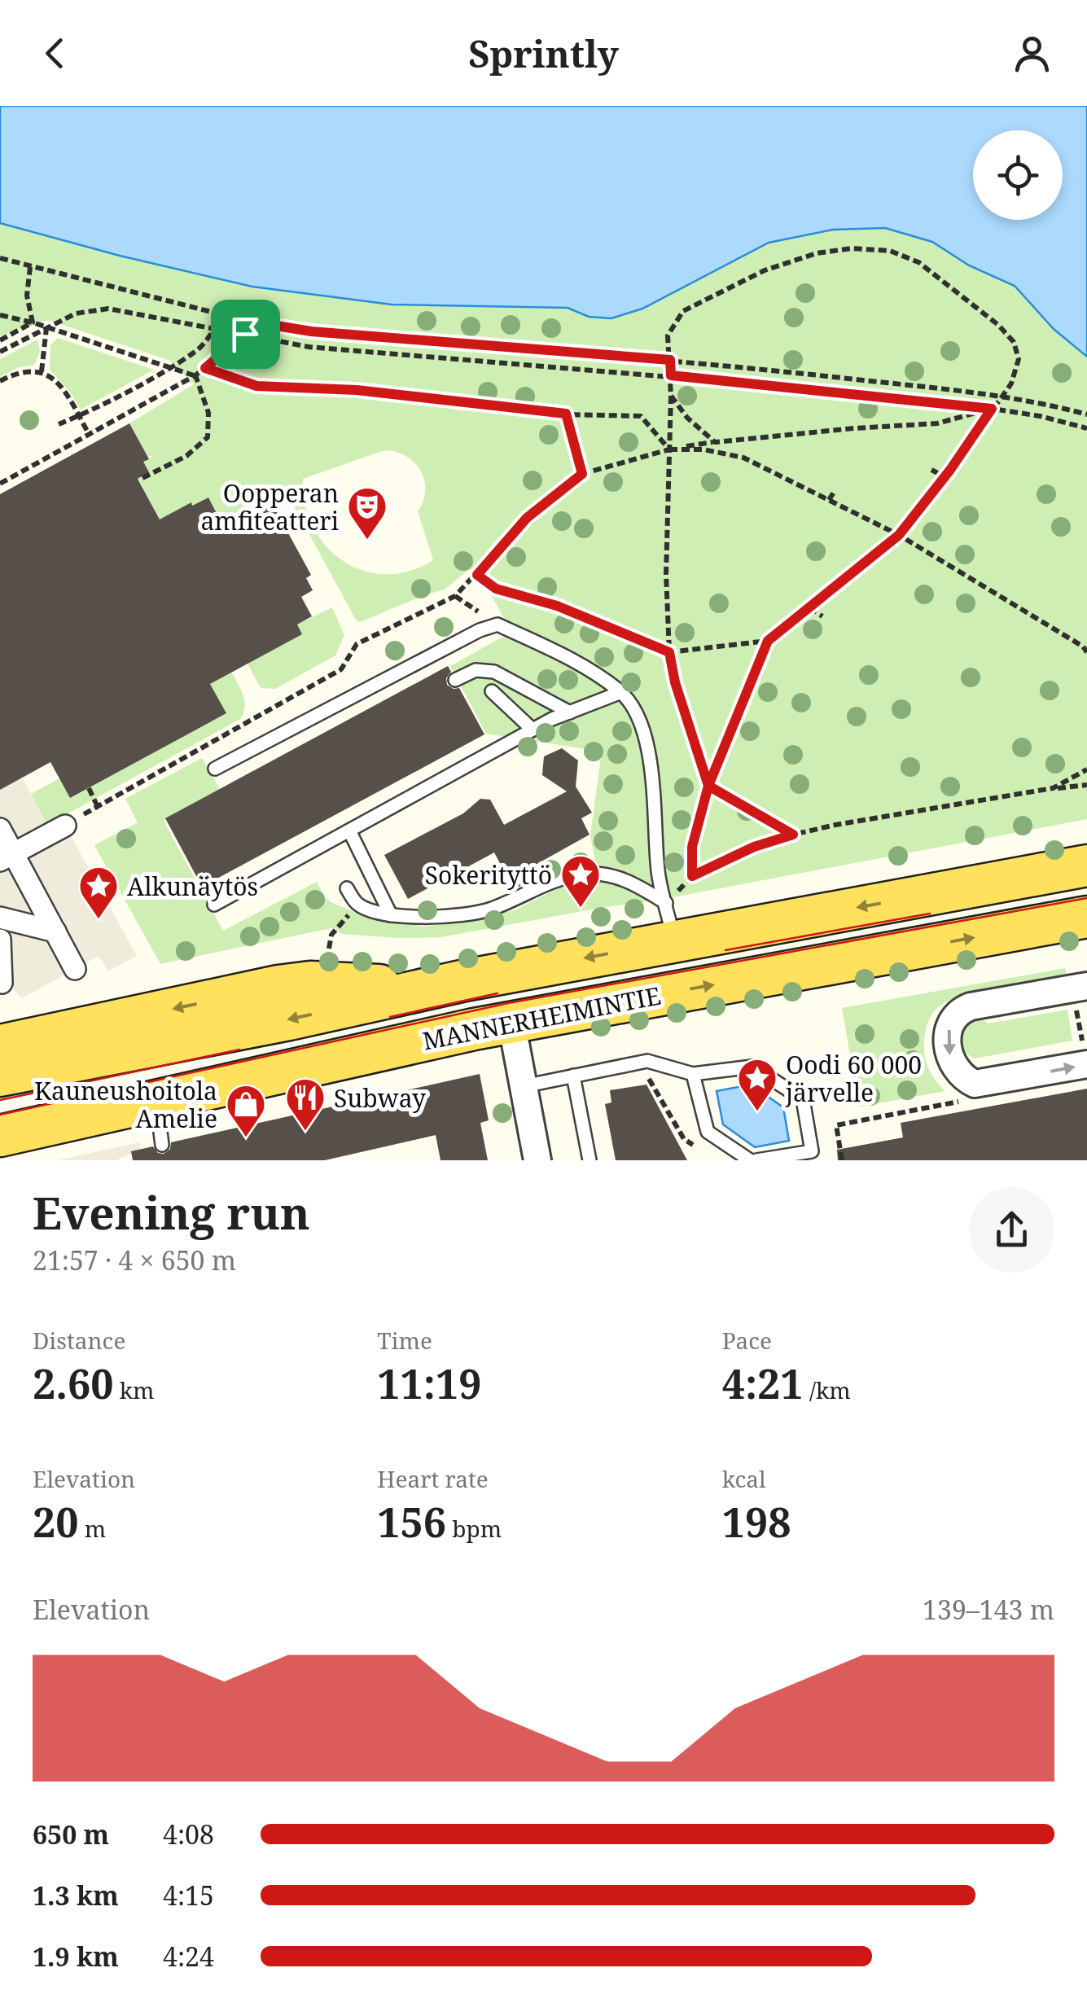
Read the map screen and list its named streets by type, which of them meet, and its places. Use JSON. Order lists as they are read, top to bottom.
{
  "streets": {
    "main road": ["MANNERHEIMINTIE"]
  },
  "places": {
    "theatre": ["Oopperan amfiteatteri"],
    "place": ["Sokerityttö", "Alkunäytös", "Oodi 60 000 järvelle"],
    "restaurant": ["Subway"],
    "shop": ["Kauneushoitola Amelie"]
  },
  "page": {
    "header": "Sprintly",
    "heading": ["Evening run", "21:57 · 4 × 650 m"],
    "stats": [
      ["Distance", "2.60 km"],
      ["Time", "11:19"],
      ["Pace", "4:21 /km"],
      ["Elevation", "20 m"],
      ["Heart rate", "156 bpm"],
      ["kcal", "198"]
    ],
    "chart": ["Elevation", "139–143 m"],
    "list": [
      {
        "name": "650 m",
        "note": "4:08"
      },
      {
        "name": "1.3 km",
        "note": "4:15"
      },
      {
        "name": "1.9 km",
        "note": "4:24"
      }
    ]
  }
}
